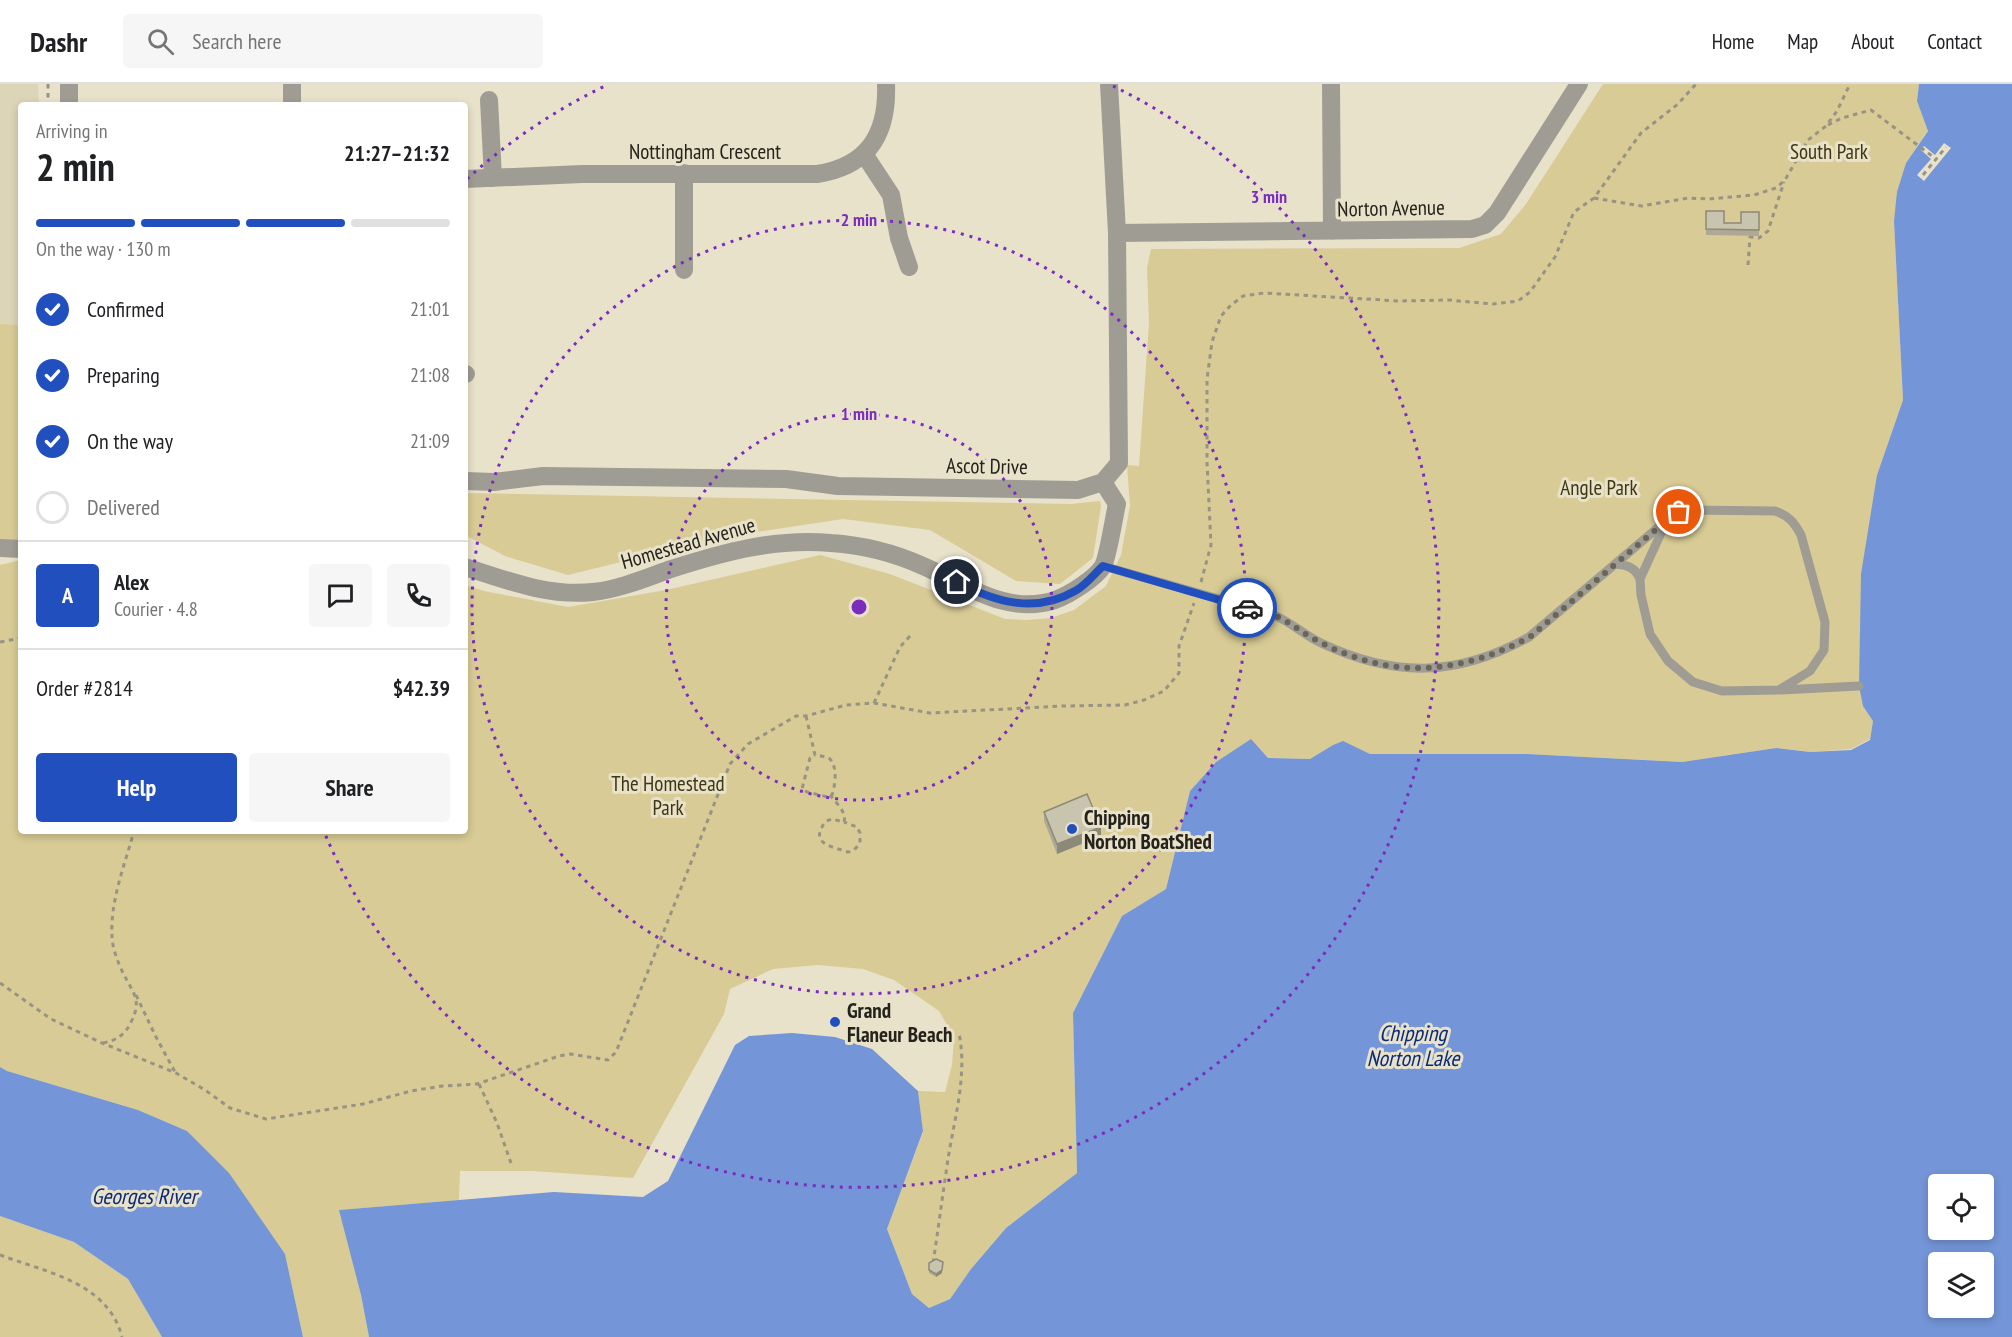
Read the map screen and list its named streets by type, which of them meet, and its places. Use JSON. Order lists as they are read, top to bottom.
{
  "streets": {
    "street": [
      "Nottingham Crescent",
      "Norton Avenue",
      "Ascot Drive",
      "Homestead Avenue"
    ]
  },
  "water": ["Chipping Norton Lake", "Georges River"],
  "parks": ["South Park", "Angle Park", "The Homestead Park"],
  "places": ["Chipping Norton BoatShed", "Grand Flaneur Beach"],
  "page": {
    "header": "Dashr",
    "search": "Search here",
    "nav": [
      "Home",
      "Map",
      "About",
      "Contact"
    ],
    "heading": ["2 min", "Arriving in", "21:27–21:32"],
    "panel": [
      "Alex",
      "Courier · 4.8",
      "Order #2814",
      "$42.39"
    ],
    "bar": "On the way · 130 m",
    "list": [
      ["Confirmed", "21:01"],
      ["Preparing", "21:08"],
      ["On the way", "21:09"],
      "Delivered"
    ],
    "round": "A",
    "buttons": ["Help", "Share"]
  },
  "rings": ["3 min", "2 min", "1 min"]
}
